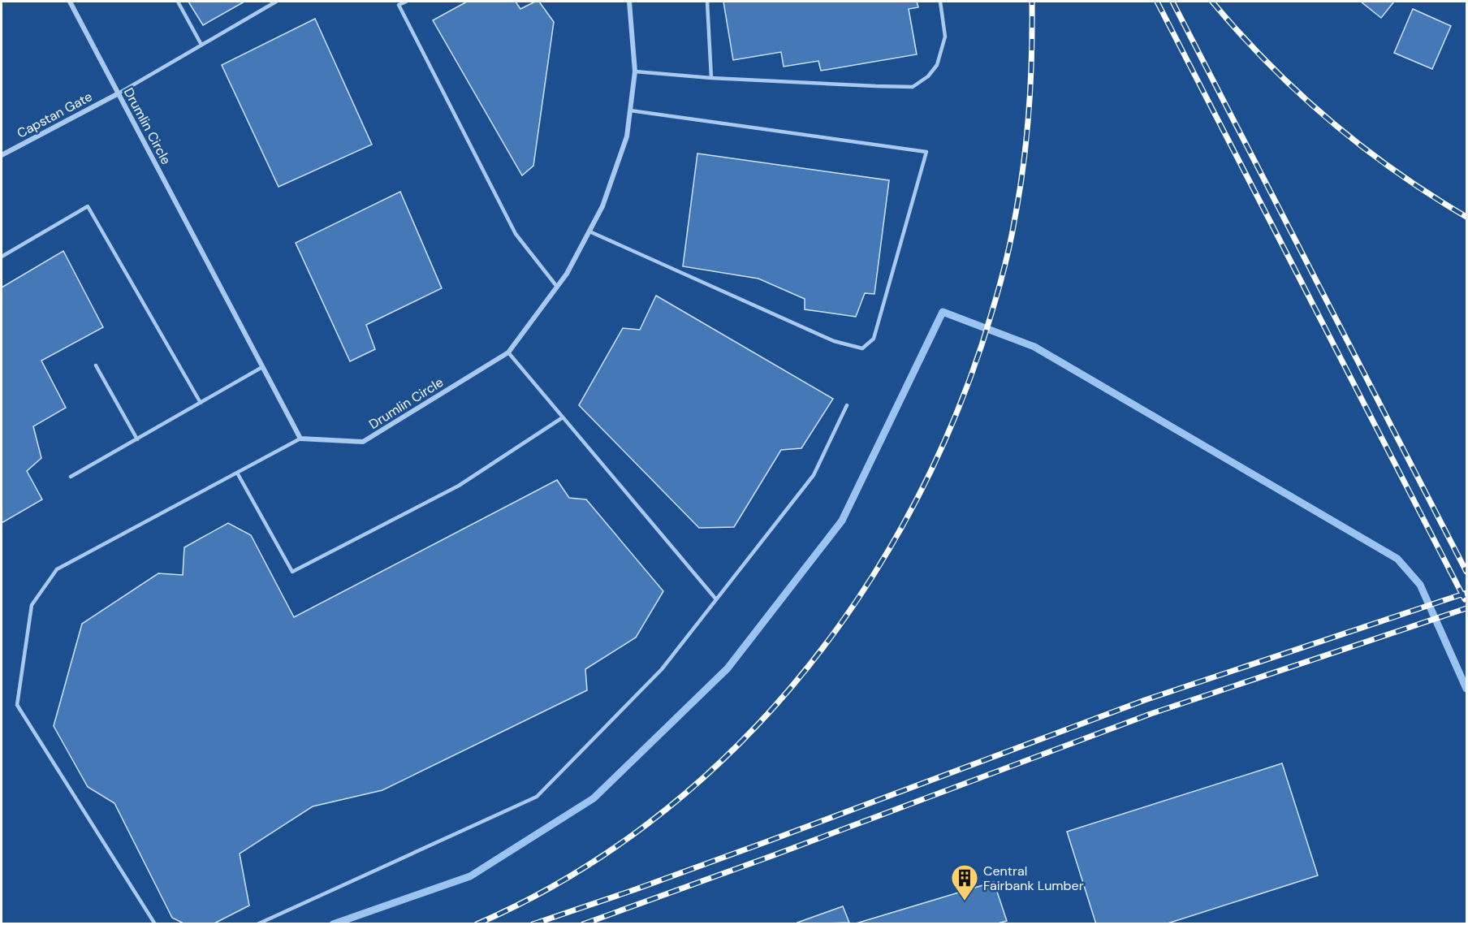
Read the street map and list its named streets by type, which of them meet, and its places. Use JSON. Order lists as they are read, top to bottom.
{
  "streets": {
    "street": ["Capstan Gate", "Drumlin Circle"]
  },
  "crossings": [
    ["Capstan Gate", "Drumlin Circle"]
  ],
  "places": {
    "building": ["Central Fairbank Lumber"]
  }
}
